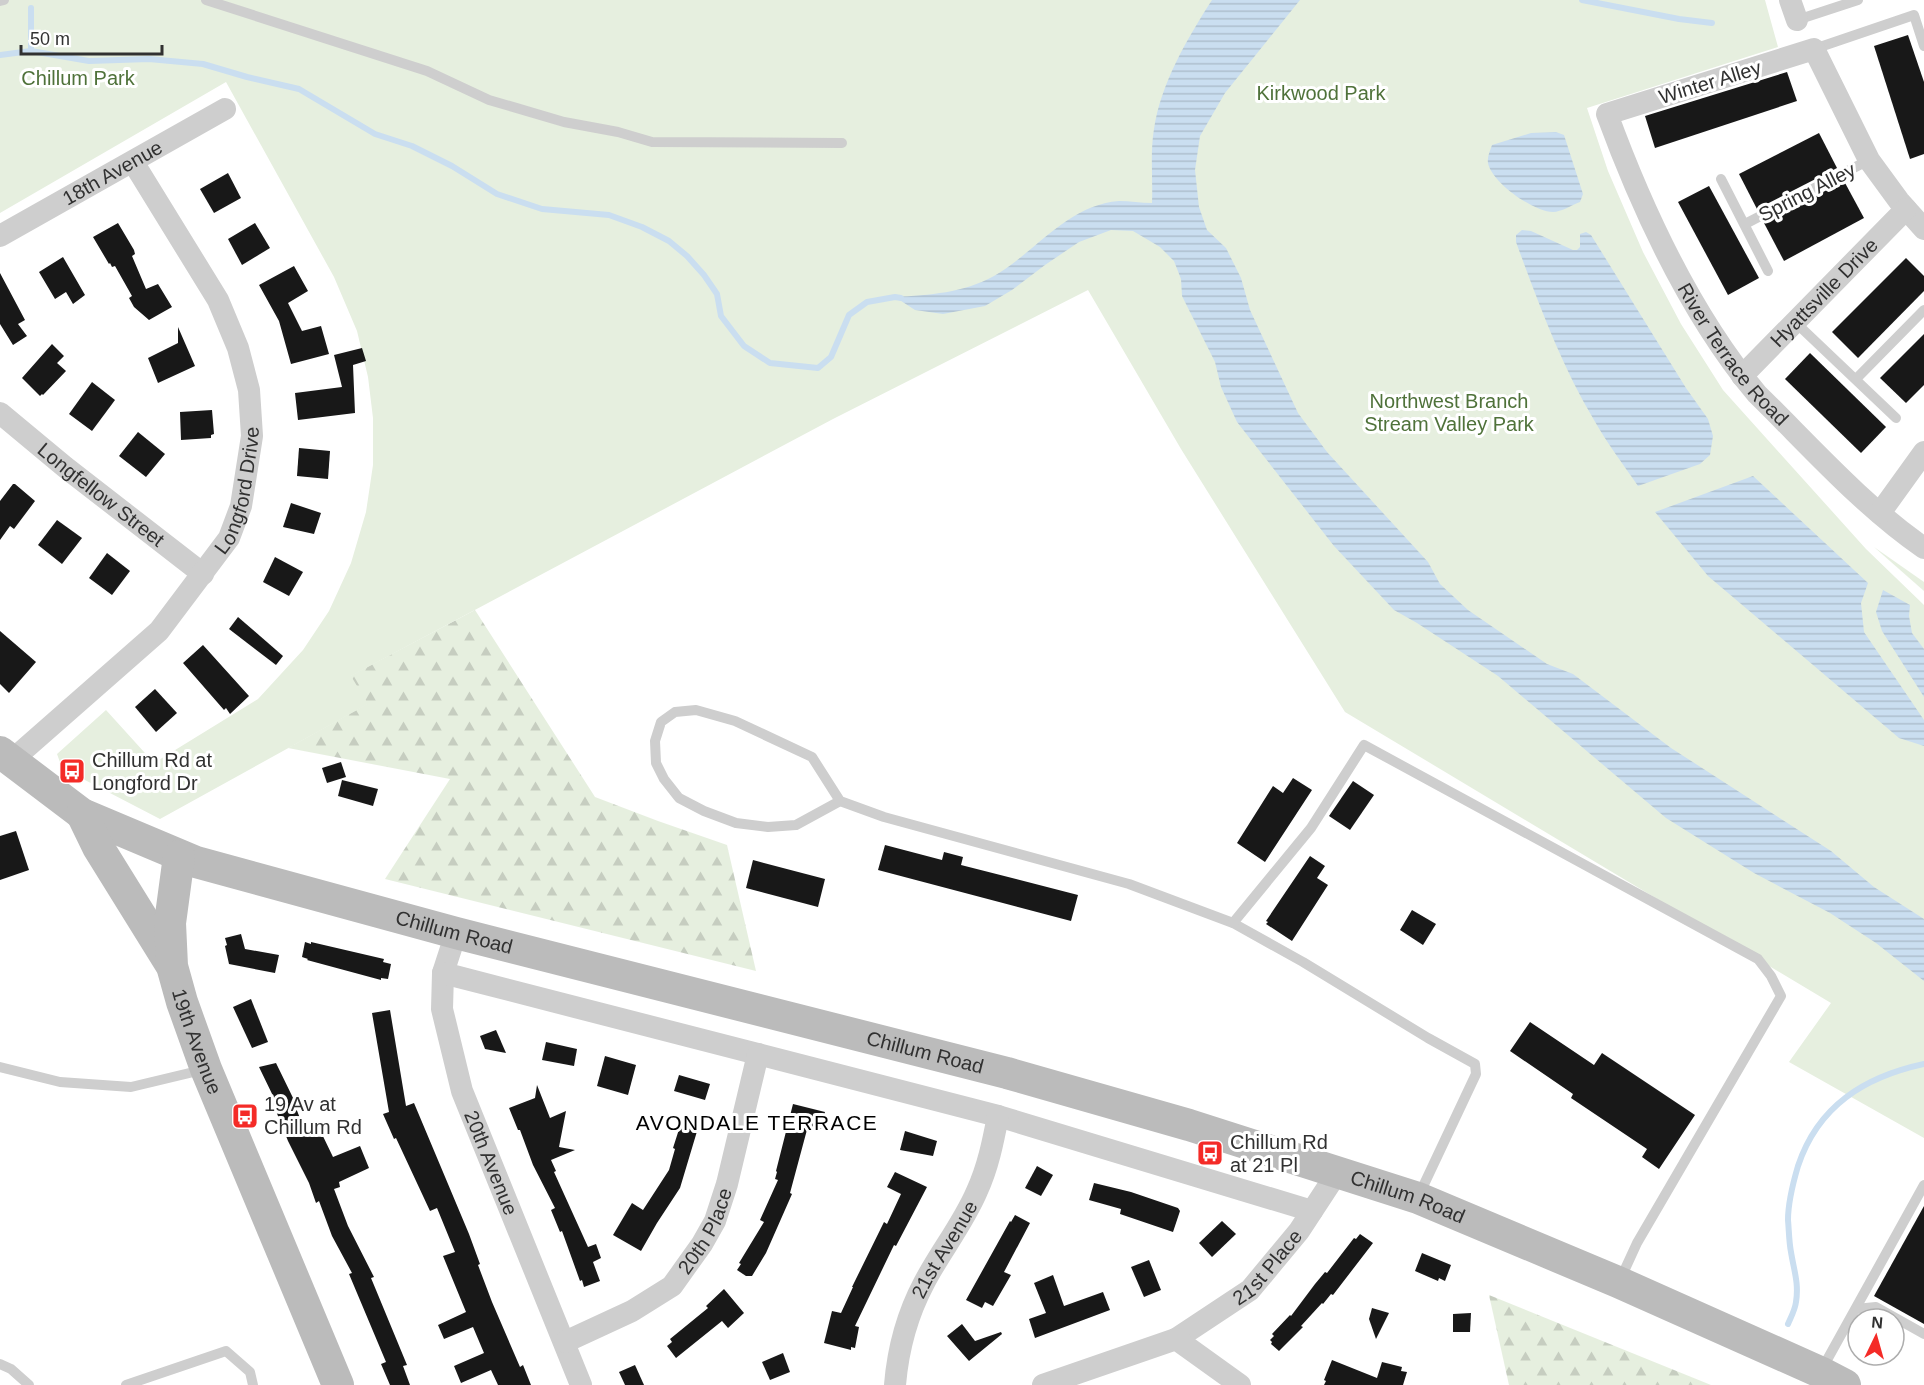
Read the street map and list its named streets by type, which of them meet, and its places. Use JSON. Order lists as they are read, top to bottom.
{
  "streets": {
    "main road": ["Chillum Road", "19th Avenue"],
    "street": [
      "Winter Alley",
      "18th Avenue",
      "Hyattsville Drive",
      "River Terrace Road",
      "Longford Drive",
      "Longfellow Street",
      "20th Avenue",
      "20th Place",
      "21st Avenue",
      "21st Place"
    ],
    "lane": ["Spring Alley"]
  },
  "crossings": [
    ["Winter Alley", "River Terrace Road"],
    ["18th Avenue", "Longford Drive"],
    ["Hyattsville Drive", "River Terrace Road"],
    ["Longford Drive", "Longfellow Street"],
    ["Longford Drive", "Chillum Road"],
    ["Chillum Road", "19th Avenue"],
    ["Chillum Road", "20th Avenue"],
    ["Chillum Road", "21st Place"],
    ["20th Avenue", "20th Place"]
  ],
  "districts": ["AVONDALE TERRACE"],
  "parks": ["Chillum Park", "Kirkwood Park", "Northwest Branch Stream Valley Park"],
  "places": {
    "bus stop": ["Chillum Rd at Longford Dr", "19 Av at Chillum Rd", "Chillum Rd at 21 Pl"]
  },
  "scale_bar": "50 m",
  "north": "top"
}
